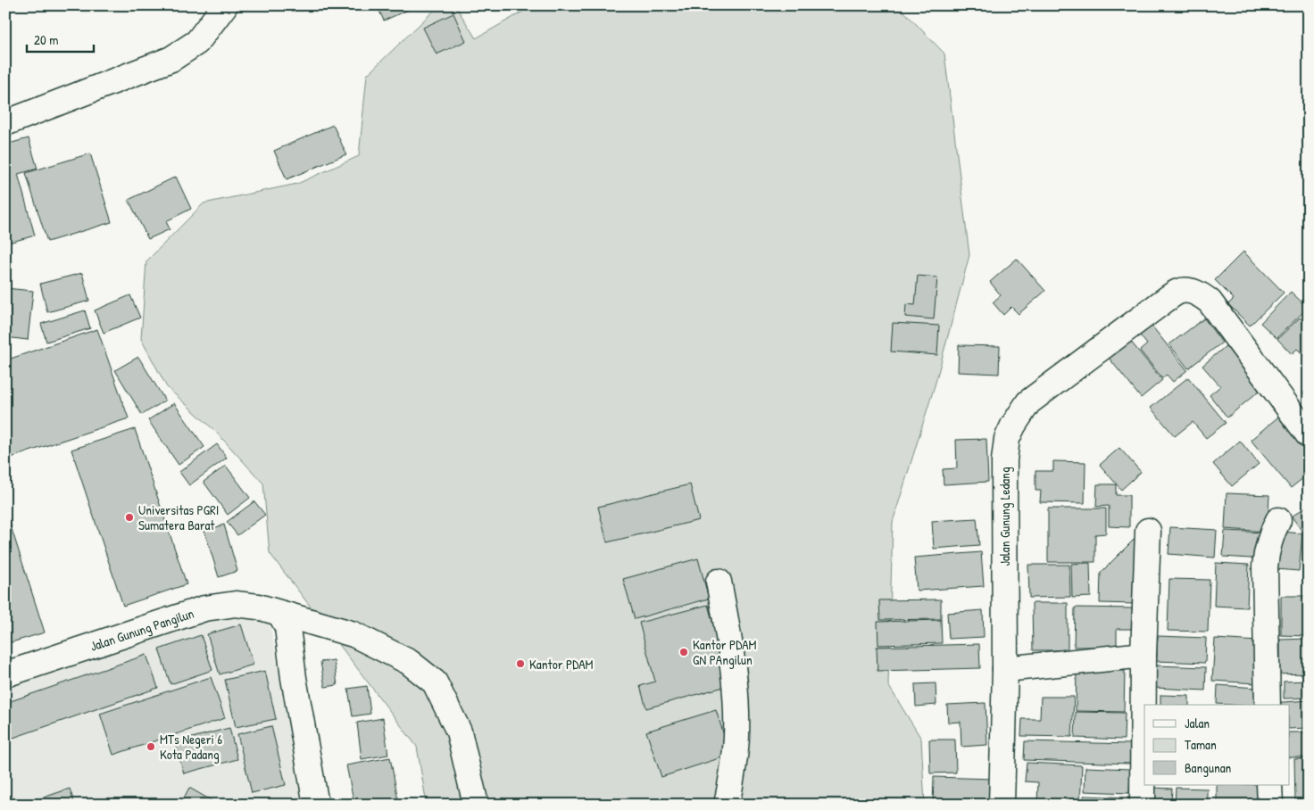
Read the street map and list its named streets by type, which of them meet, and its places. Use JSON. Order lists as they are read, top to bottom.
{
  "streets": {
    "street": ["Jalan Gunung Ledang", "Jalan Gunung Pangilun"]
  },
  "places": [
    "Universitas PGRI Sumatera Barat",
    "Kantor PDAM GN PAngilun",
    "Kantor PDAM",
    "MTs Negeri 6 Kota Padang"
  ],
  "legend": ["Jalan", "Taman", "Bangunan"],
  "scale_bar": "20 m"
}
